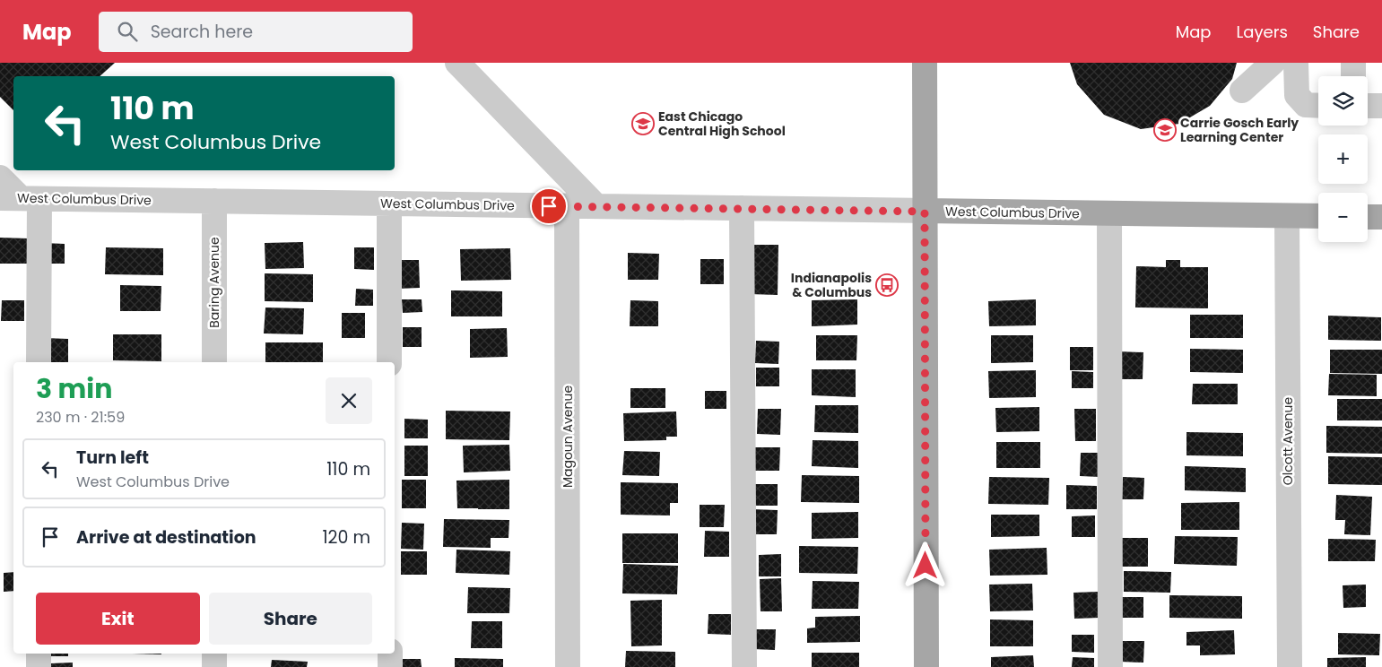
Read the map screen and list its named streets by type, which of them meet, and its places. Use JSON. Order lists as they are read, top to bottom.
{
  "streets": {
    "main road": ["West Columbus Drive"],
    "street": ["Baring Avenue", "Magoun Avenue", "Olcott Avenue"]
  },
  "crossings": [
    ["West Columbus Drive", "Baring Avenue"],
    ["West Columbus Drive", "Magoun Avenue"],
    ["West Columbus Drive", "Olcott Avenue"]
  ],
  "places": {
    "school or university": ["East Chicago Central High School", "Carrie Gosch Early Learning Center"],
    "bus stop": ["Indianapolis & Columbus"]
  },
  "page": {
    "header": "Map",
    "search": "Search here",
    "nav": ["Map", "Layers", "Share"],
    "map_buttons": ["+", "−"],
    "turn": ["110 m", "West Columbus Drive"],
    "heading": ["3 min", "230 m · 21:59"],
    "list": [
      {
        "name": "Turn left",
        "note": "West Columbus Drive",
        "value": "110 m"
      },
      {
        "name": "Arrive at destination",
        "value": "120 m"
      }
    ],
    "buttons": ["Exit", "Share"]
  }
}
